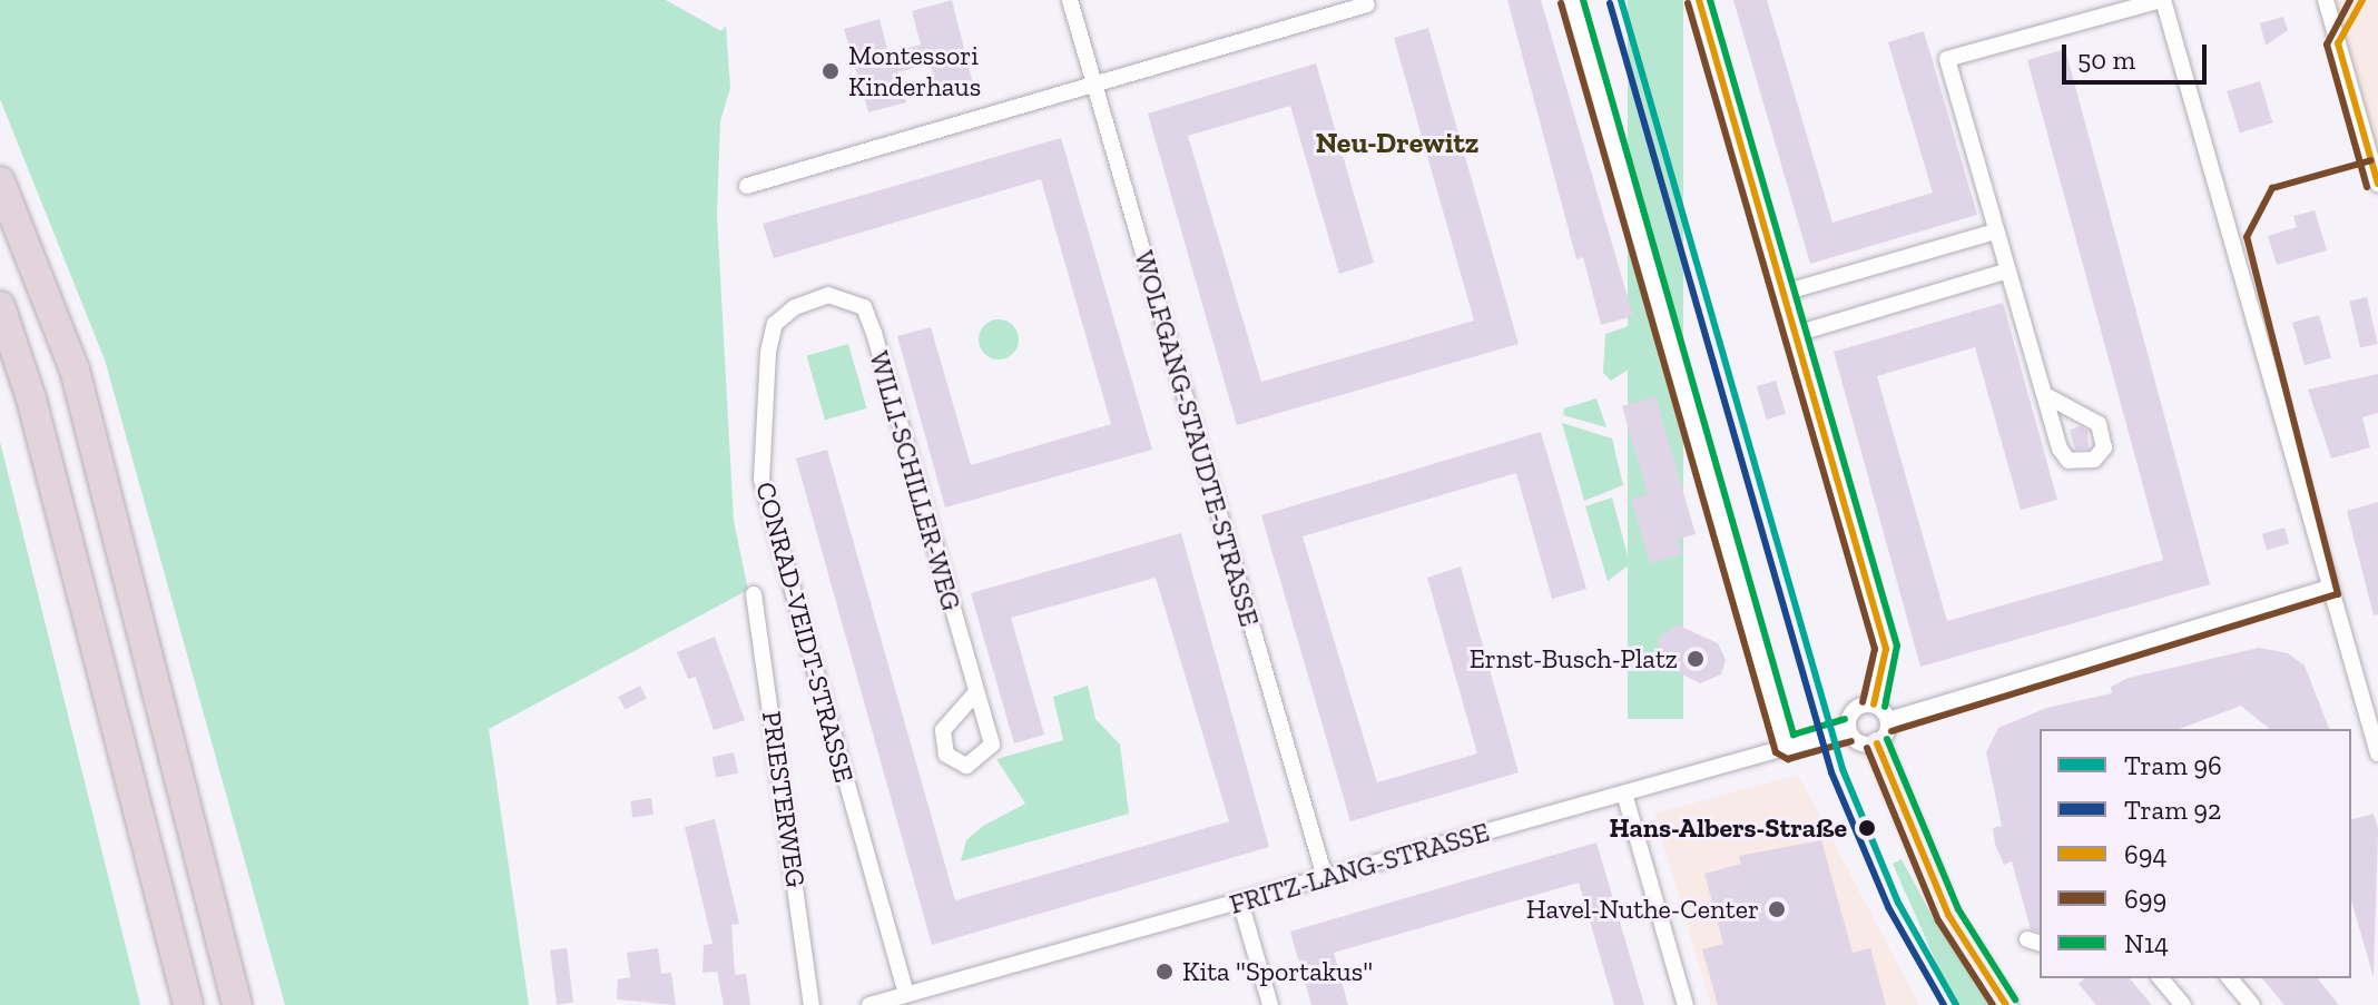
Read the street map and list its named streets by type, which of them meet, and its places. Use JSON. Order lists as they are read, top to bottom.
{
  "streets": {
    "street": [
      "WOLFGANG-STAUDTE-STRASSE",
      "WILLI-SCHILLER-WEG",
      "CONRAD-VEIDT-STRASSE",
      "PRIESTERWEG",
      "FRITZ-LANG-STRASSE"
    ]
  },
  "crossings": [
    ["WOLFGANG-STAUDTE-STRASSE", "FRITZ-LANG-STRASSE"],
    ["WILLI-SCHILLER-WEG", "CONRAD-VEIDT-STRASSE"],
    ["CONRAD-VEIDT-STRASSE", "FRITZ-LANG-STRASSE"]
  ],
  "districts": ["Neu-Drewitz"],
  "places": [
    "Montessori Kinderhaus",
    "Ernst-Busch-Platz",
    "Hans-Albers-Straße",
    "Havel-Nuthe-Center",
    "Kita \"Sportakus\""
  ],
  "lines": [
    "tram line 96",
    "transit line 694",
    "transit line 699",
    "transit line N14",
    "tram line 92"
  ],
  "legend": [
    "Tram 96",
    "Tram 92",
    "694",
    "699",
    "N14"
  ],
  "scale_bar": "50 m"
}
